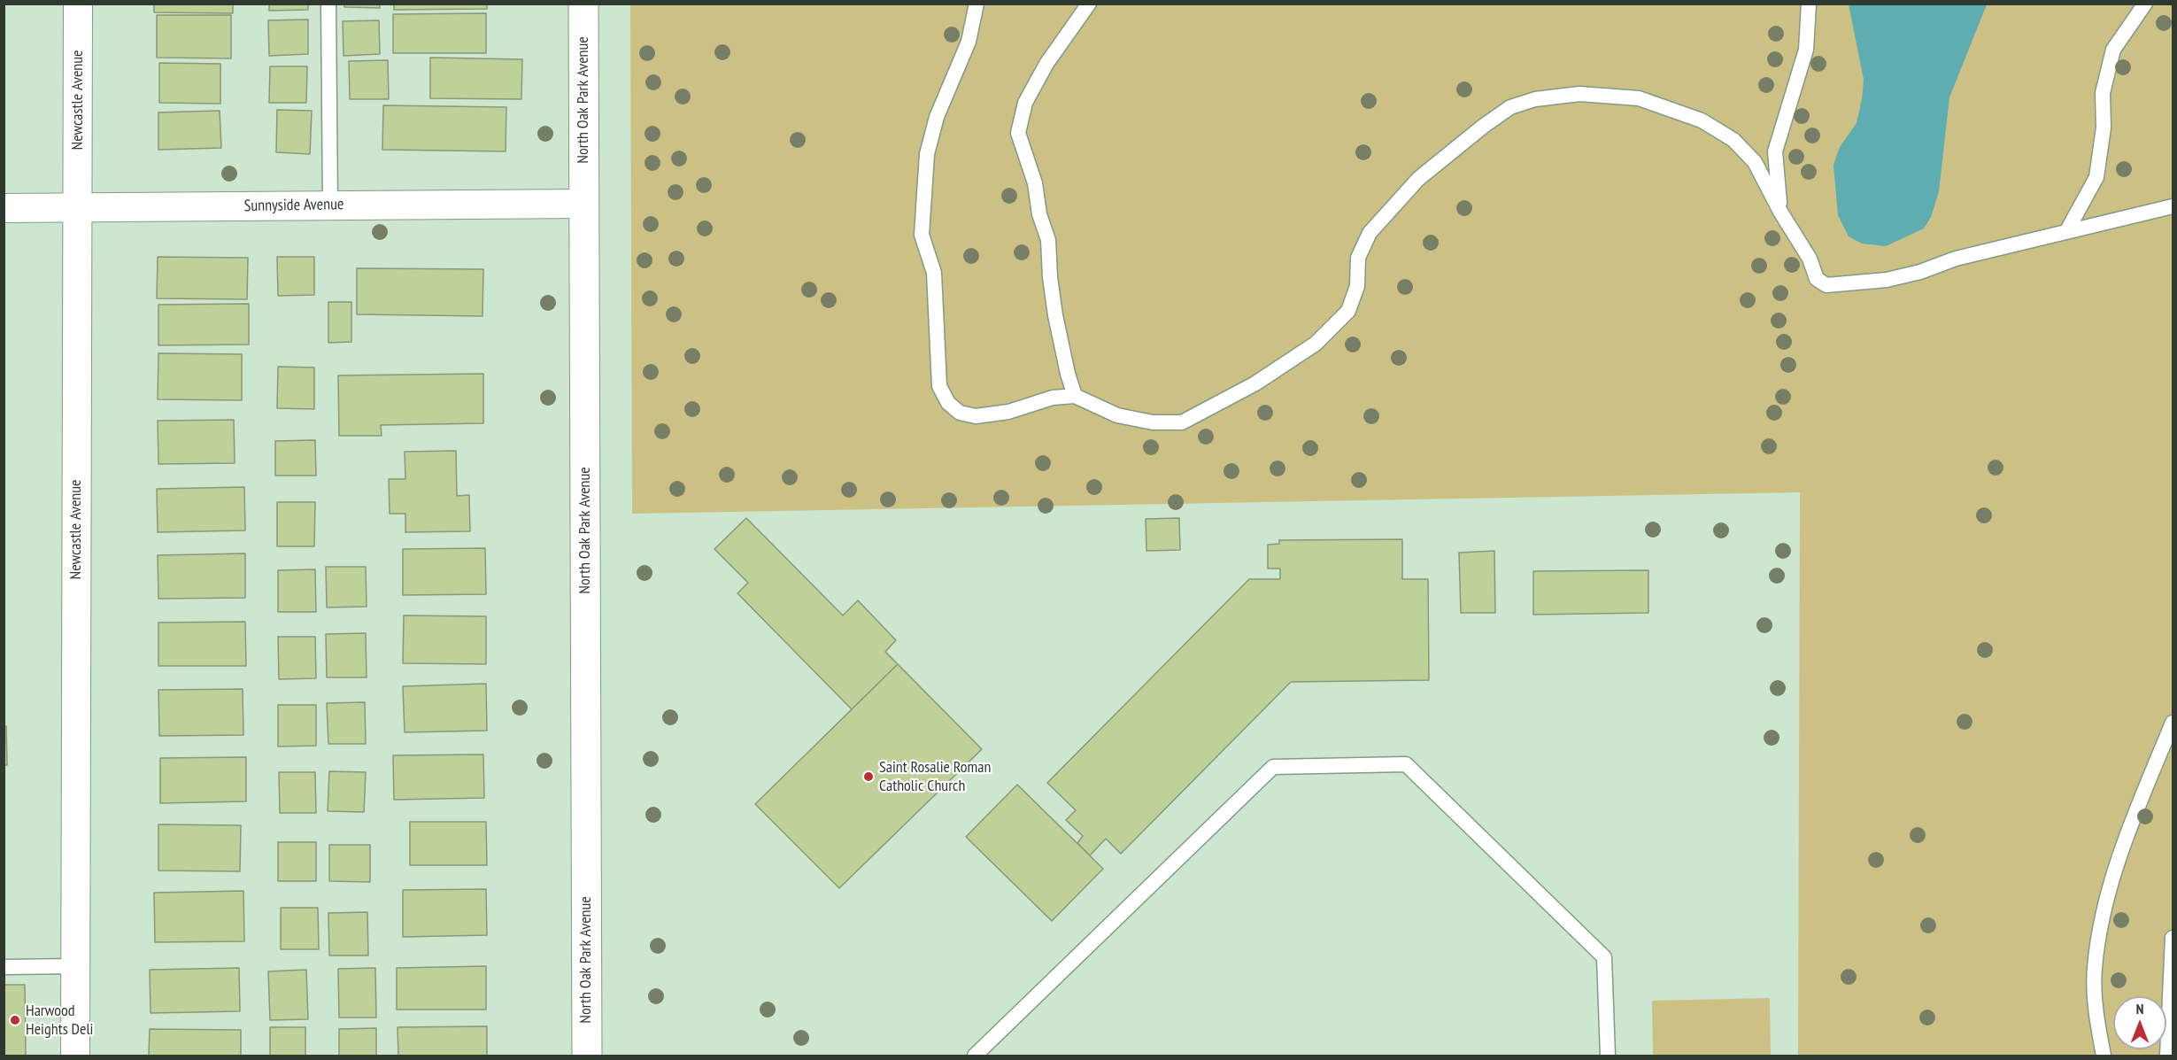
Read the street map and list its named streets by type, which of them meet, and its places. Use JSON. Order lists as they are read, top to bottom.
{
  "streets": {
    "street": ["Newcastle Avenue", "North Oak Park Avenue", "Sunnyside Avenue"]
  },
  "crossings": [
    ["Newcastle Avenue", "Sunnyside Avenue"],
    ["North Oak Park Avenue", "Sunnyside Avenue"]
  ],
  "places": ["Saint Rosalie Roman Catholic Church", "Harwood Heights Deli"],
  "north": "top"
}
